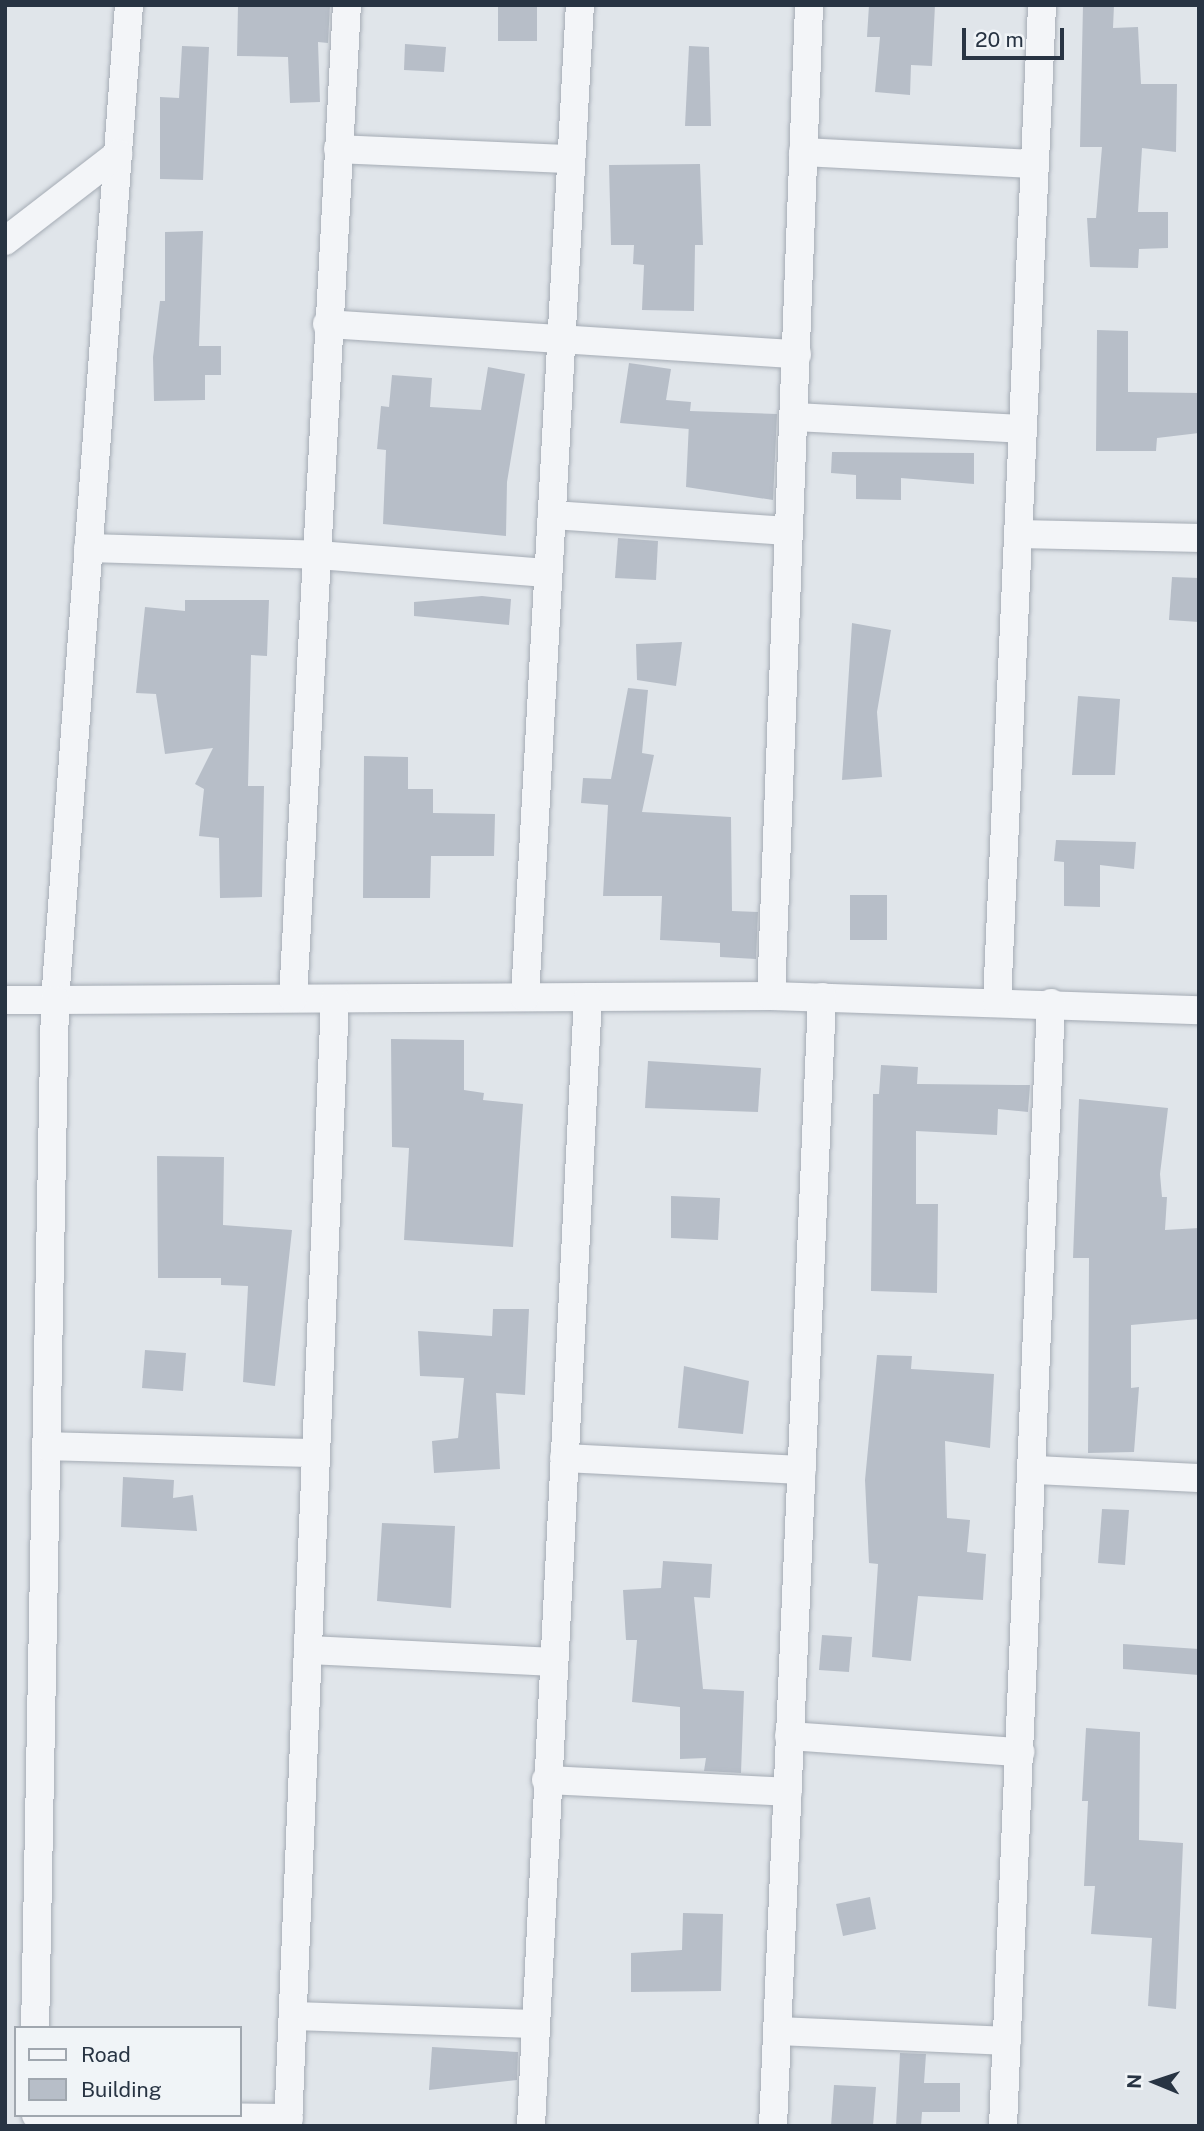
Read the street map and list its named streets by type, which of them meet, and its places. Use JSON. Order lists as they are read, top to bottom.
{
  "legend": ["Road", "Building"],
  "scale_bar": "20 m",
  "north": "left"
}
